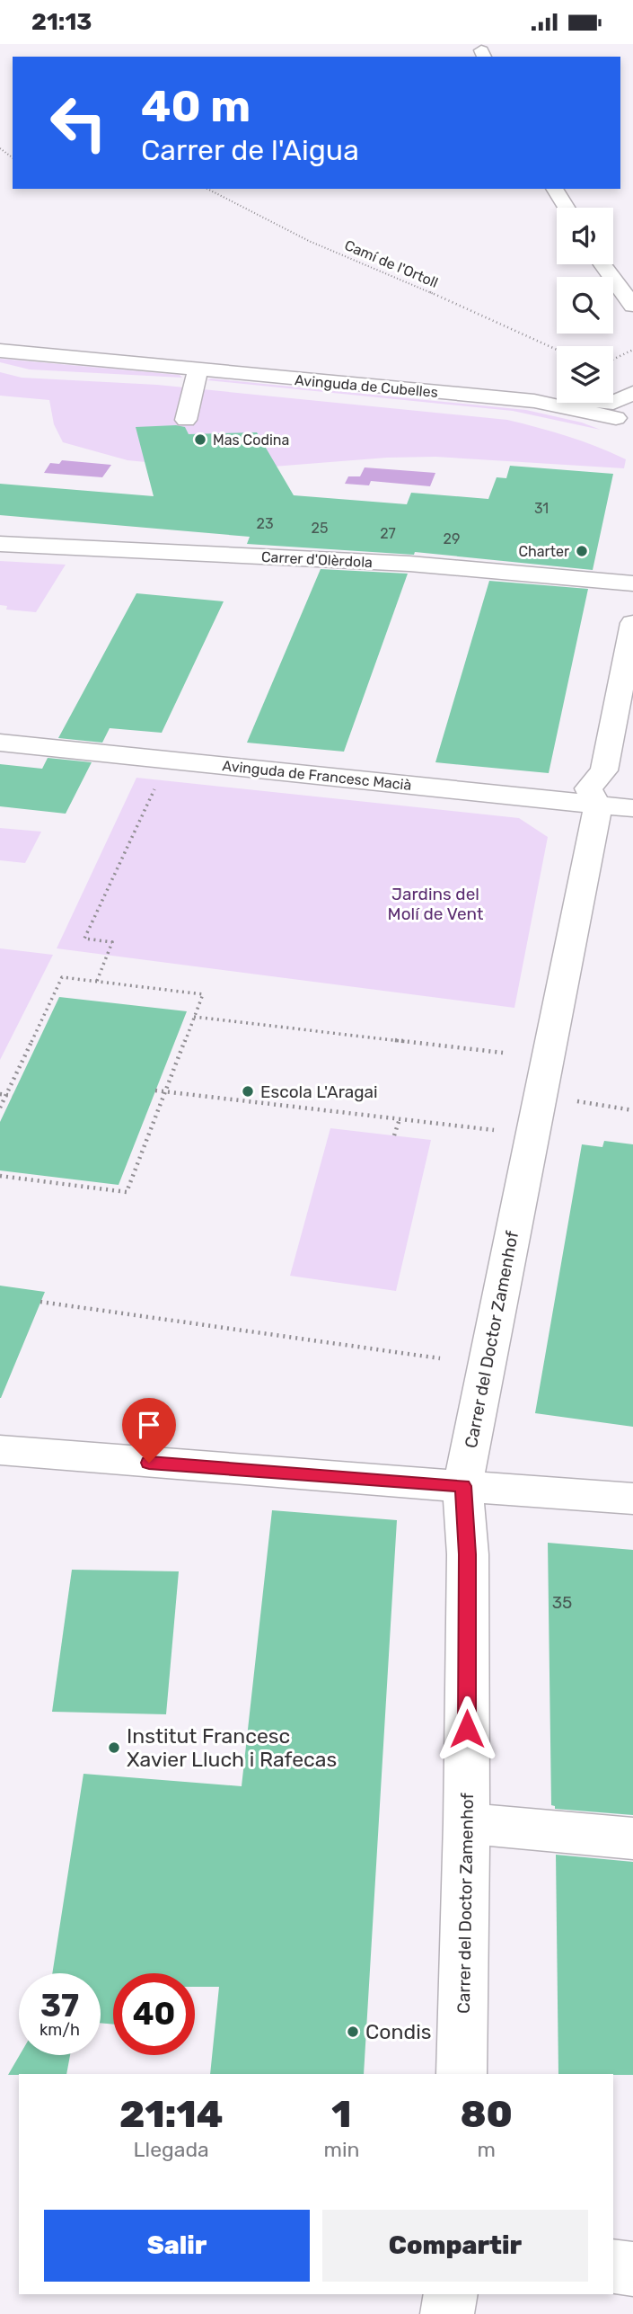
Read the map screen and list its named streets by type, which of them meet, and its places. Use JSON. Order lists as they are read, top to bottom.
{
  "streets": {
    "street": [
      "Avinguda de Cubelles",
      "Carrer d'Olèrdola",
      "Avinguda de Francesc Macià",
      "Carrer del Doctor Zamenhof"
    ],
    "path": ["Camí de l'Ortoll"]
  },
  "crossings": [
    ["Avinguda de Francesc Macià", "Carrer del Doctor Zamenhof"]
  ],
  "parks": ["Jardins del Molí de Vent"],
  "places": [
    "Mas Codina",
    "Charter",
    "Escola L'Aragai",
    "Institut Francesc Xavier Lluch i Rafecas",
    "Condis"
  ],
  "house_numbers": [
    "31",
    "23",
    "25",
    "27",
    "29",
    "35"
  ],
  "page": {
    "status": "21:13",
    "turn": ["40 m", "Carrer de l'Aigua"],
    "speed": "37 km/h",
    "limit": "40",
    "eta": [
      "21:14",
      "Llegada",
      "1",
      "min",
      "80",
      "m"
    ],
    "buttons": ["Salir", "Compartir"]
  }
}
